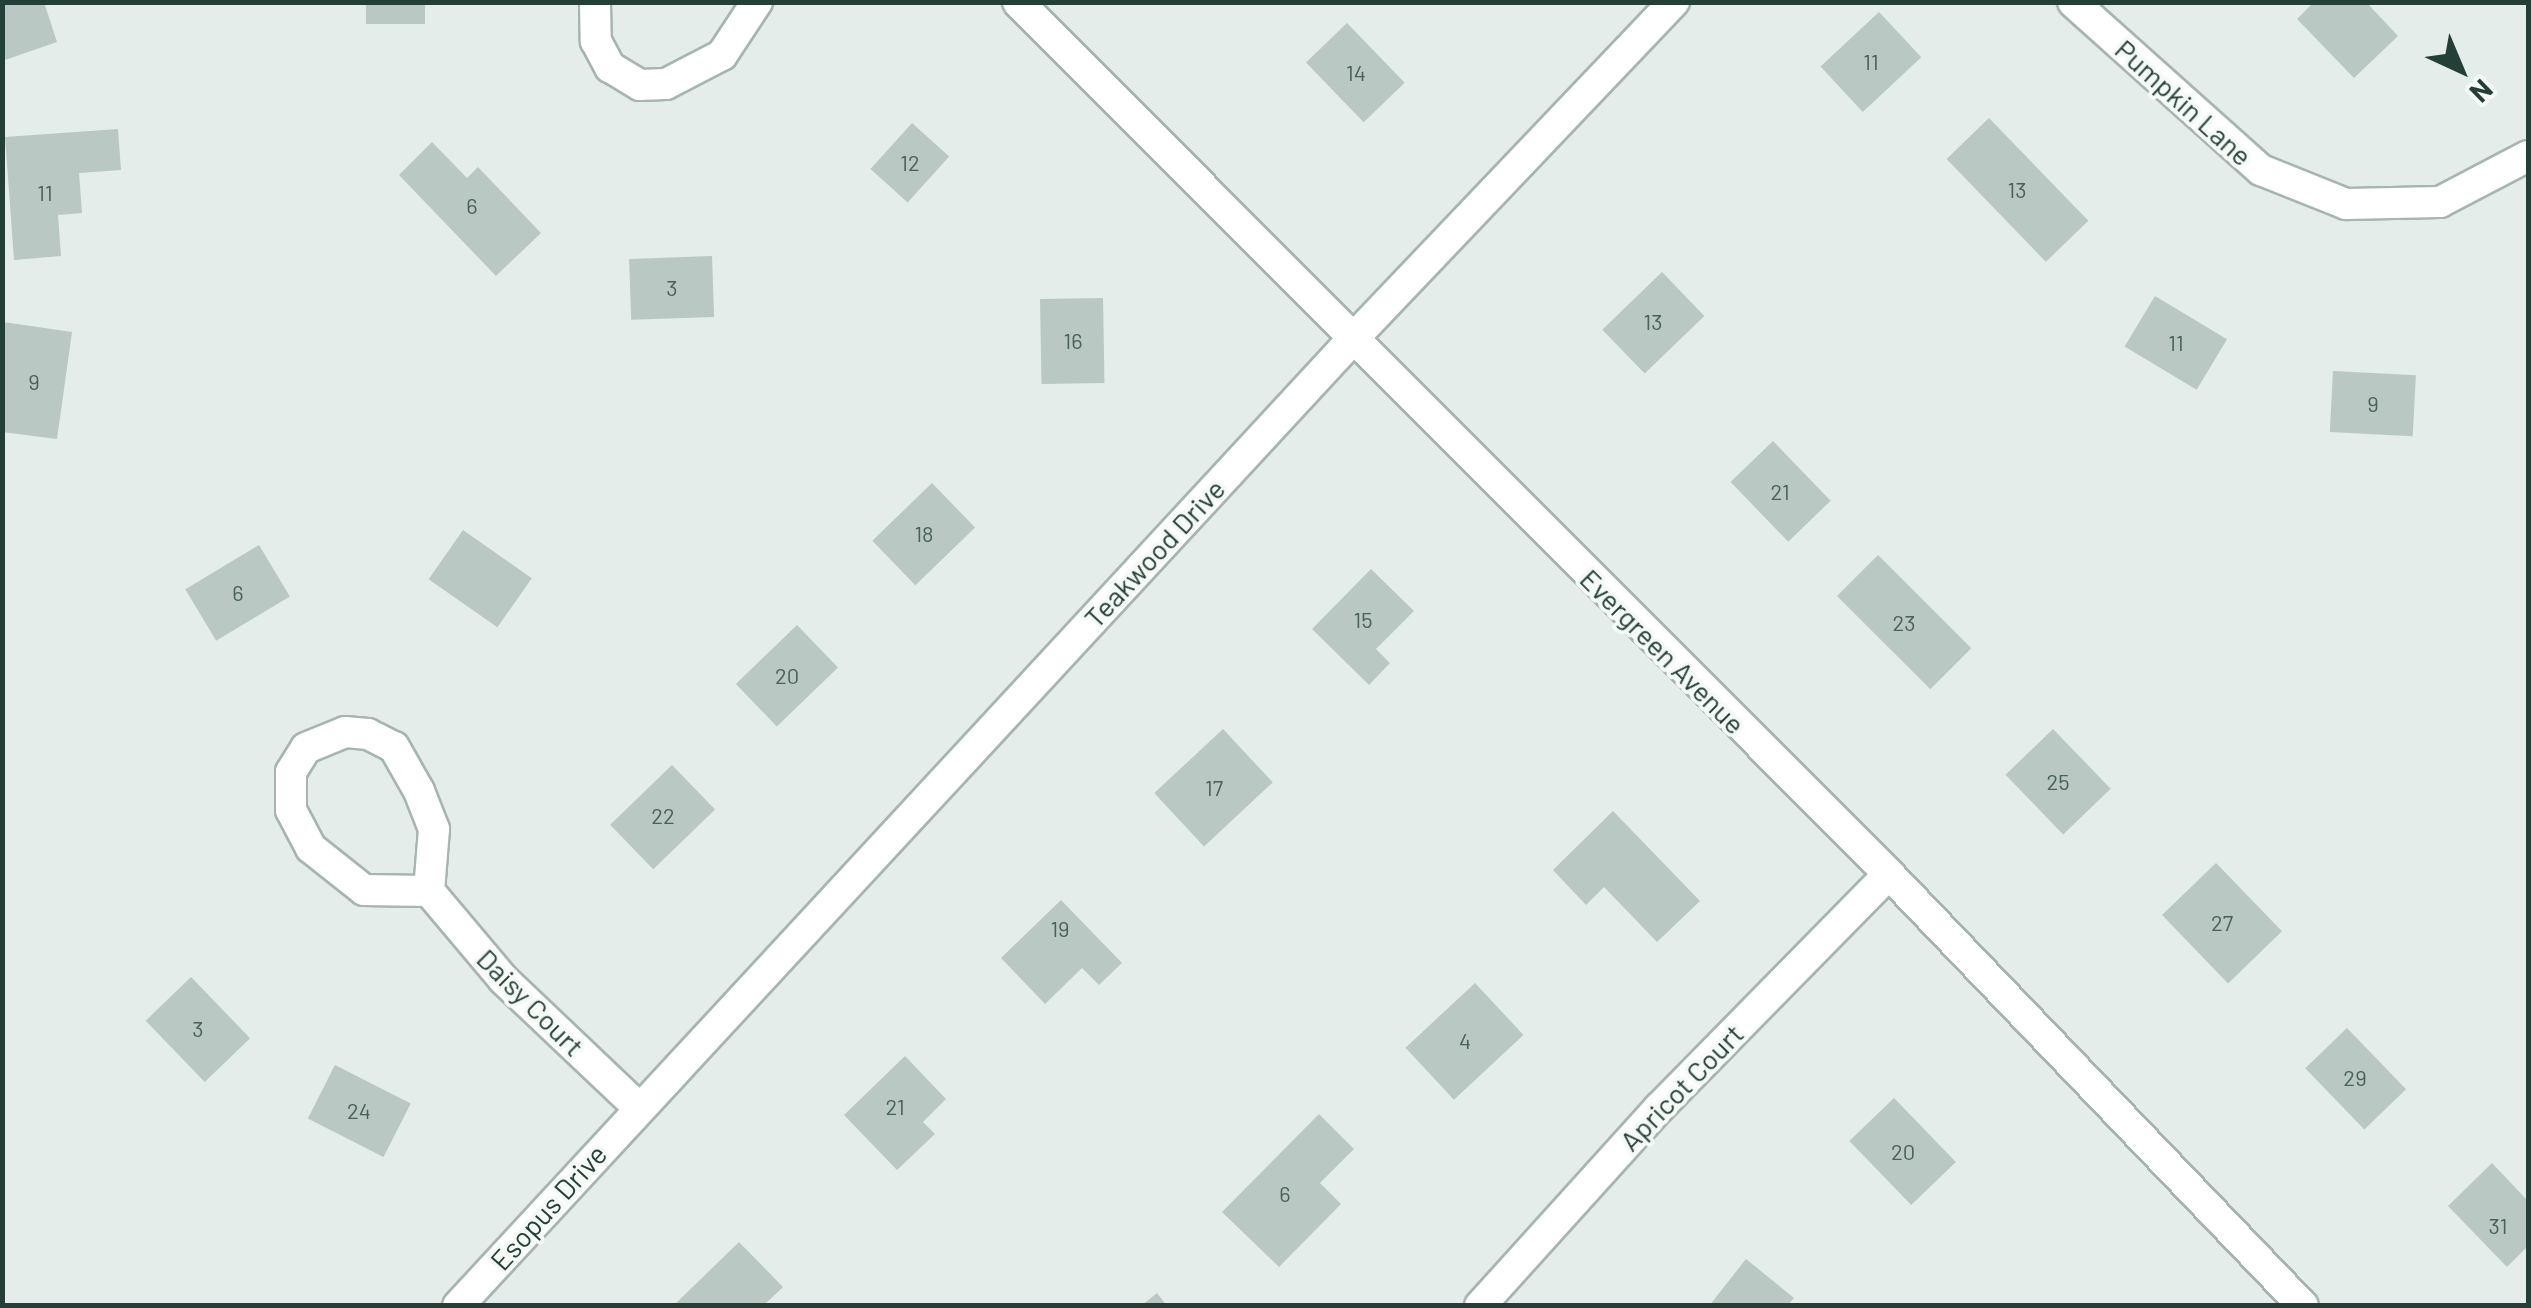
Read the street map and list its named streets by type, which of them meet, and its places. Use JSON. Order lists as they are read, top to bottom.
{
  "streets": {
    "street": [
      "Pumpkin Lane",
      "Teakwood Drive",
      "Evergreen Avenue",
      "Daisy Court",
      "Apricot Court",
      "Esopus Drive"
    ]
  },
  "crossings": [
    ["Teakwood Drive", "Evergreen Avenue"],
    ["Teakwood Drive", "Daisy Court"],
    ["Teakwood Drive", "Esopus Drive"],
    ["Evergreen Avenue", "Apricot Court"],
    ["Daisy Court", "Esopus Drive"]
  ],
  "house_numbers": [
    "11",
    "14",
    "12",
    "13",
    "11",
    "6",
    "3",
    "13",
    "16",
    "11",
    "9",
    "9",
    "21",
    "18",
    "6",
    "15",
    "23",
    "20",
    "25",
    "17",
    "22",
    "27",
    "19",
    "3",
    "4",
    "29",
    "21",
    "24",
    "20",
    "6",
    "31"
  ],
  "north": "bottom right"
}
